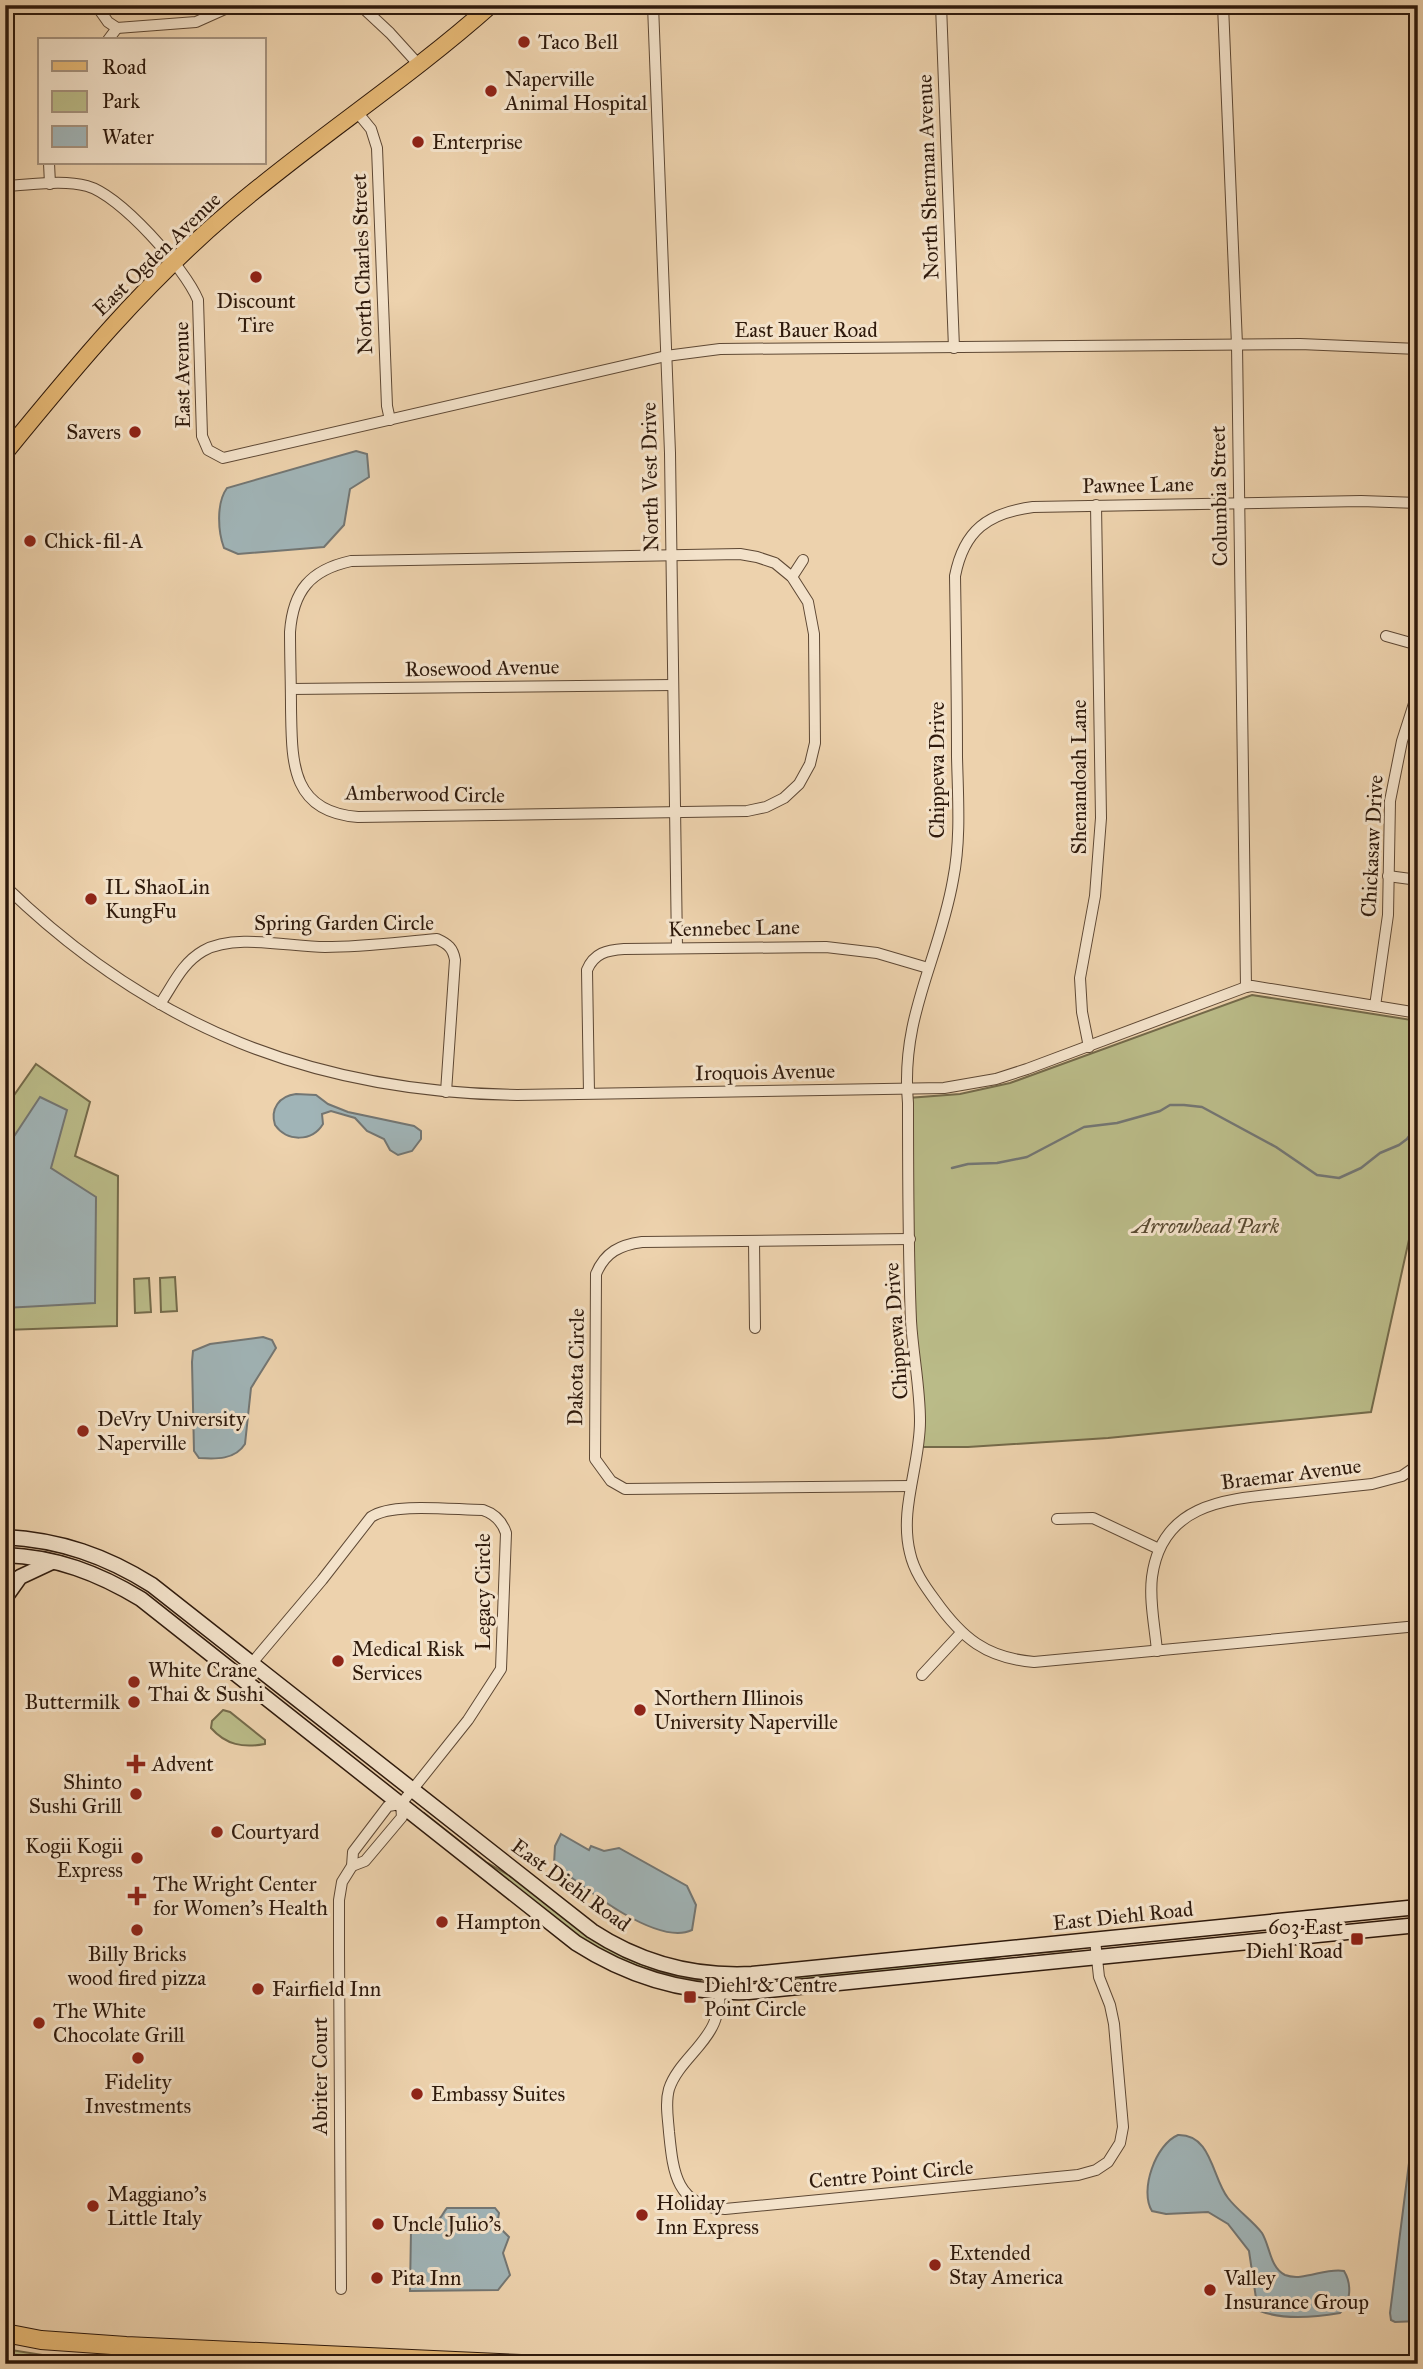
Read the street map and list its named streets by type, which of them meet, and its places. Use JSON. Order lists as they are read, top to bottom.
{
  "streets": {
    "main road": ["East Ogden Avenue"],
    "street": [
      "North Sherman Avenue",
      "North Charles Street",
      "East Bauer Road",
      "East Avenue",
      "North Vest Drive",
      "Pawnee Lane",
      "Columbia Street",
      "Rosewood Avenue",
      "Chippewa Drive",
      "Shenandoah Lane",
      "Amberwood Circle",
      "Chickasaw Drive",
      "Spring Garden Circle",
      "Kennebec Lane",
      "Iroquois Avenue",
      "Dakota Circle",
      "Braemar Avenue",
      "Legacy Circle",
      "East Diehl Road",
      "Abriter Court",
      "Centre Point Circle"
    ]
  },
  "crossings": [
    ["North Sherman Avenue", "East Bauer Road"],
    ["East Ogden Avenue", "North Charles Street"],
    ["East Ogden Avenue", "East Avenue"],
    ["North Charles Street", "East Bauer Road"],
    ["East Bauer Road", "East Avenue"],
    ["East Bauer Road", "North Vest Drive"],
    ["East Bauer Road", "Columbia Street"],
    ["North Vest Drive", "Rosewood Avenue"],
    ["North Vest Drive", "Amberwood Circle"],
    ["North Vest Drive", "Kennebec Lane"],
    ["Pawnee Lane", "Columbia Street"],
    ["Pawnee Lane", "Chippewa Drive"],
    ["Pawnee Lane", "Shenandoah Lane"],
    ["Columbia Street", "Iroquois Avenue"],
    ["Rosewood Avenue", "Amberwood Circle"],
    ["Chippewa Drive", "Kennebec Lane"],
    ["Chippewa Drive", "Iroquois Avenue"],
    ["Chippewa Drive", "Dakota Circle"],
    ["Chippewa Drive", "Braemar Avenue"],
    ["Shenandoah Lane", "Iroquois Avenue"],
    ["Chickasaw Drive", "Iroquois Avenue"],
    ["Spring Garden Circle", "Iroquois Avenue"],
    ["Kennebec Lane", "Iroquois Avenue"],
    ["Legacy Circle", "East Diehl Road"],
    ["Legacy Circle", "Abriter Court"],
    ["East Diehl Road", "Abriter Court"],
    ["East Diehl Road", "Centre Point Circle"]
  ],
  "parks": ["Arrowhead Park"],
  "places": {
    "other": [
      "Taco Bell",
      "Naperville Animal Hospital",
      "Enterprise",
      "Discount Tire",
      "Savers",
      "Chick-fil-A",
      "IL ShaoLin KungFu",
      "DeVry University Naperville",
      "Medical Risk Services",
      "White Crane Thai & Sushi",
      "Buttermilk",
      "Northern Illinois University Naperville",
      "Shinto Sushi Grill",
      "Courtyard",
      "Kogii Kogii Express",
      "Hampton",
      "Billy Bricks wood fired pizza",
      "Fairfield Inn",
      "The White Chocolate Grill",
      "Fidelity Investments",
      "Embassy Suites",
      "Maggiano's Little Italy",
      "Holiday Inn Express",
      "Uncle Julio’s",
      "Extended Stay America",
      "Pita Inn",
      "Valley Insurance Group"
    ],
    "health": ["Advent", "The Wright Center for Women's Health"],
    "transit": ["603 East Diehl Road", "Diehl & Centre Point Circle"]
  },
  "legend": ["Road", "Park", "Water"]
}
